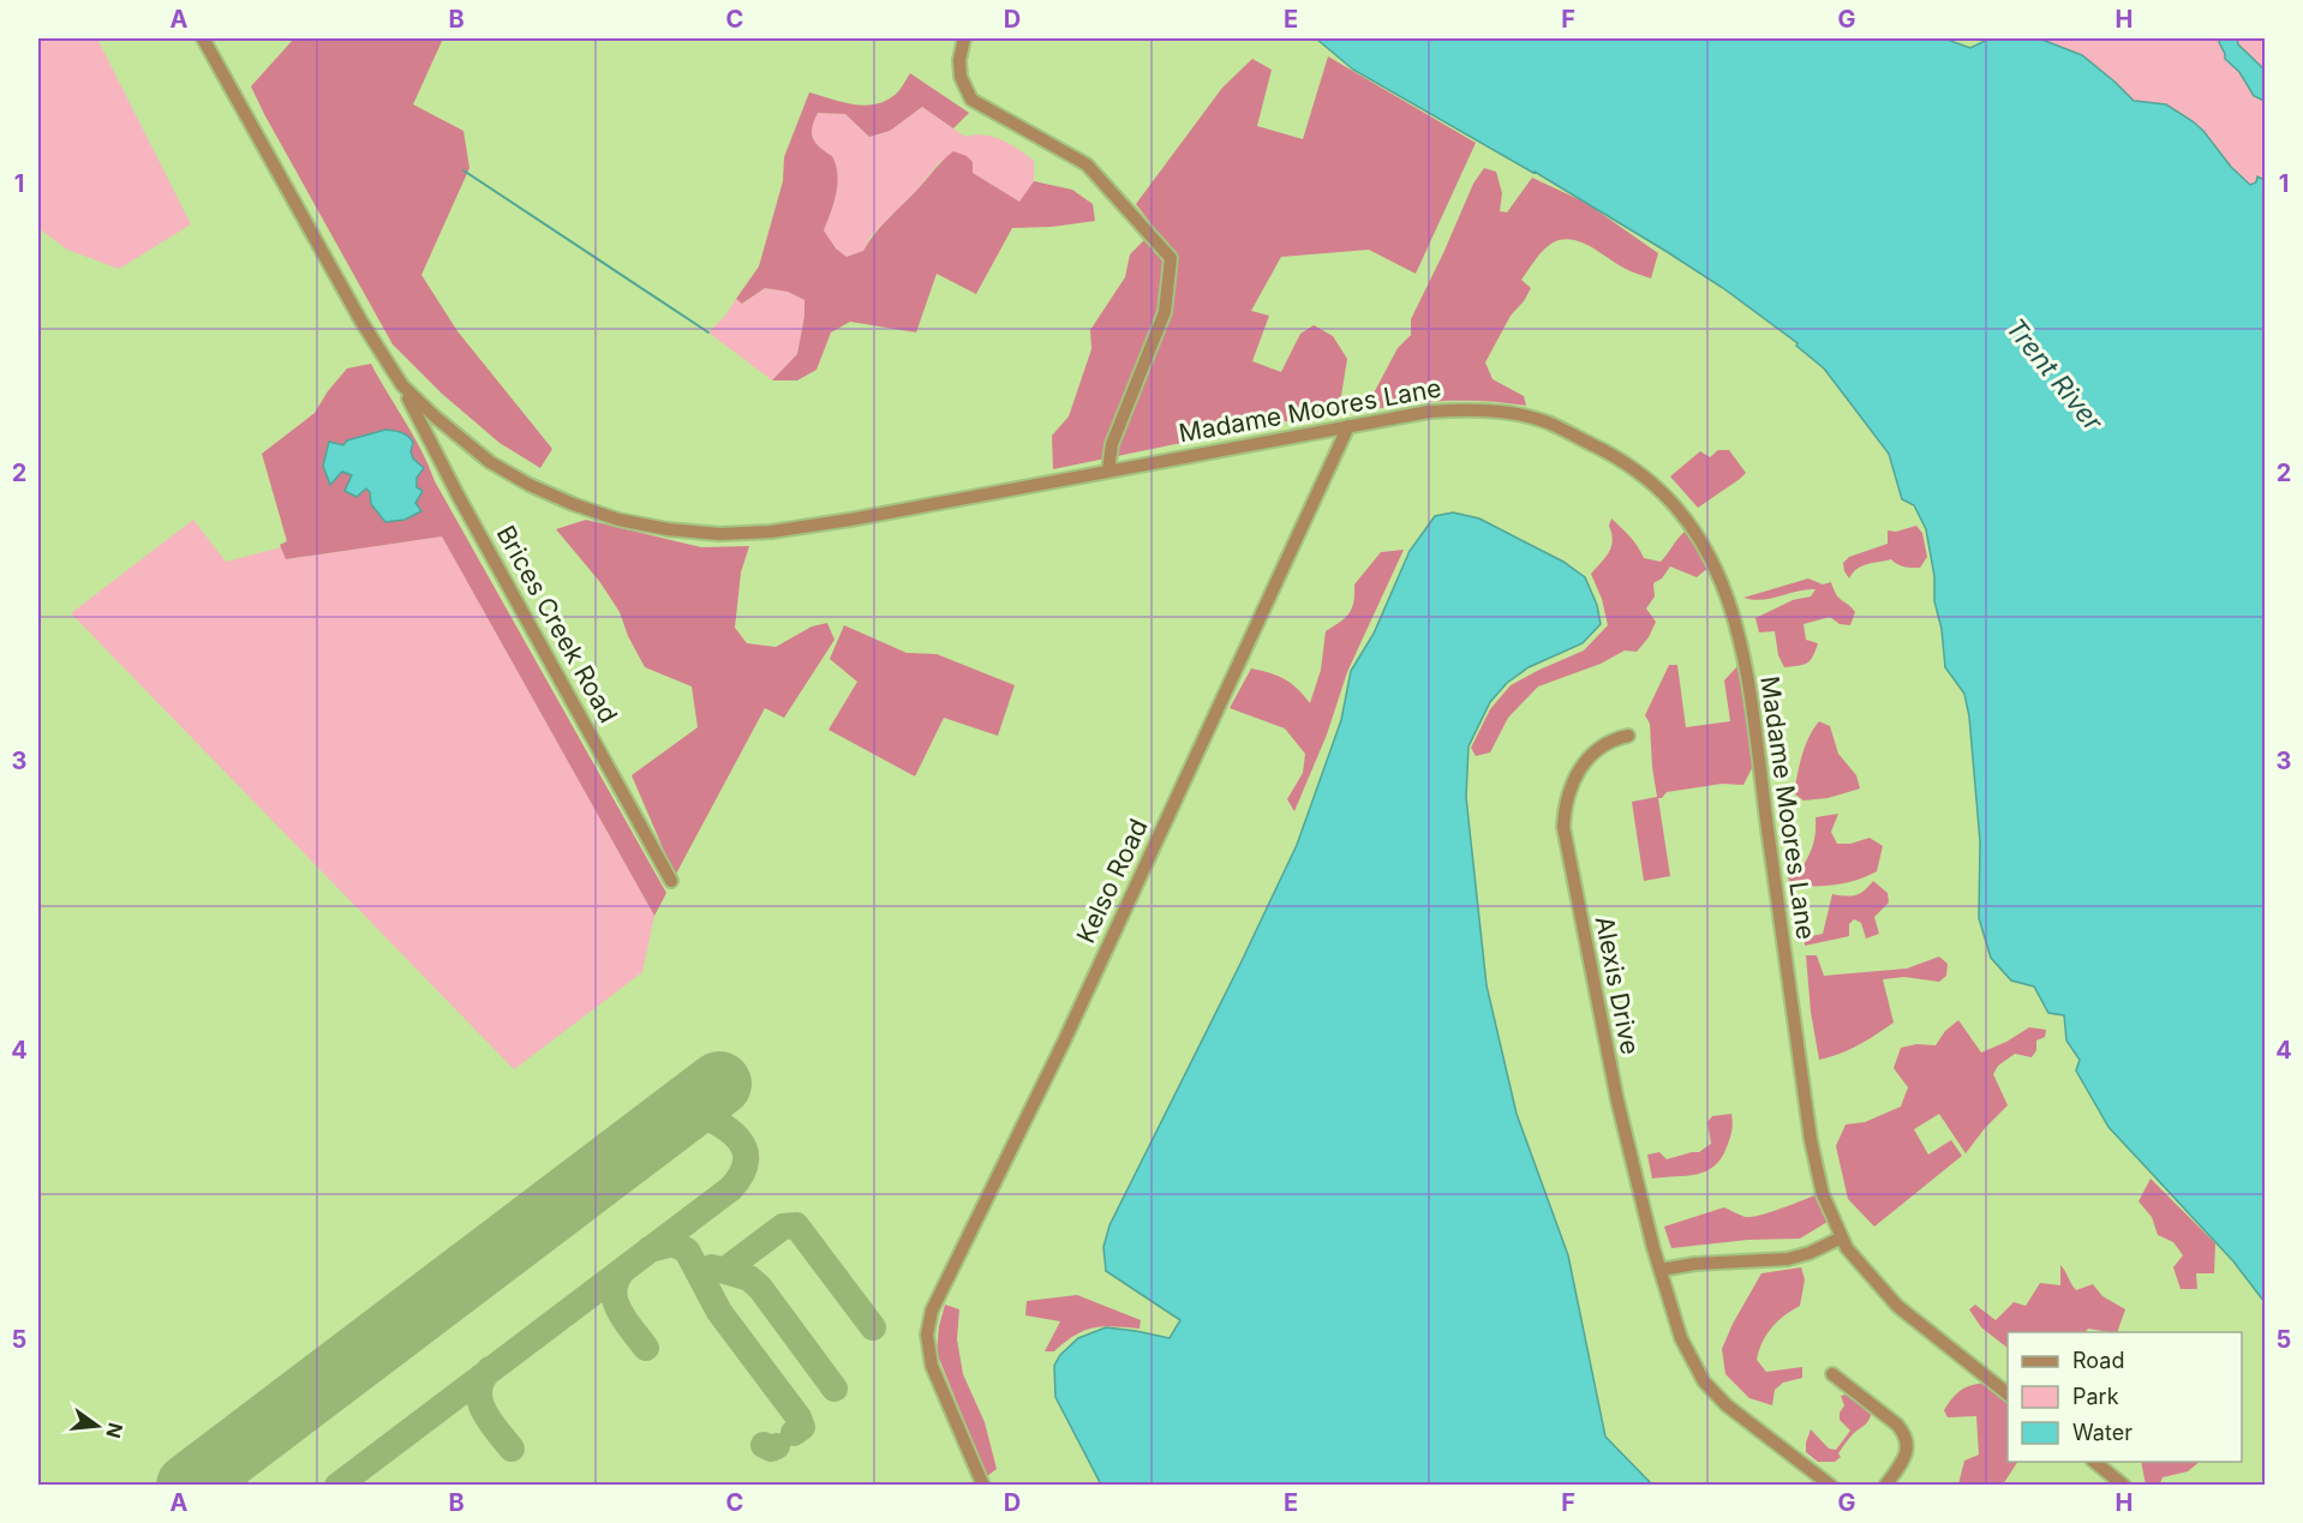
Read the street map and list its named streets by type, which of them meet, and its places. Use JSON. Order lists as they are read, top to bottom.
{
  "streets": {
    "street": [
      "Madame Moores Lane",
      "Brices Creek Road",
      "Kelso Road",
      "Alexis Drive"
    ]
  },
  "crossings": [
    ["Madame Moores Lane", "Brices Creek Road"],
    ["Madame Moores Lane", "Kelso Road"]
  ],
  "water": ["Trent River"],
  "legend": ["Road", "Park", "Water"],
  "north": "right",
  "grid": {
    "columns": [
      "A",
      "B",
      "C",
      "D",
      "E",
      "F",
      "G",
      "H"
    ],
    "rows": [
      "1",
      "2",
      "3",
      "4",
      "5"
    ]
  }
}
